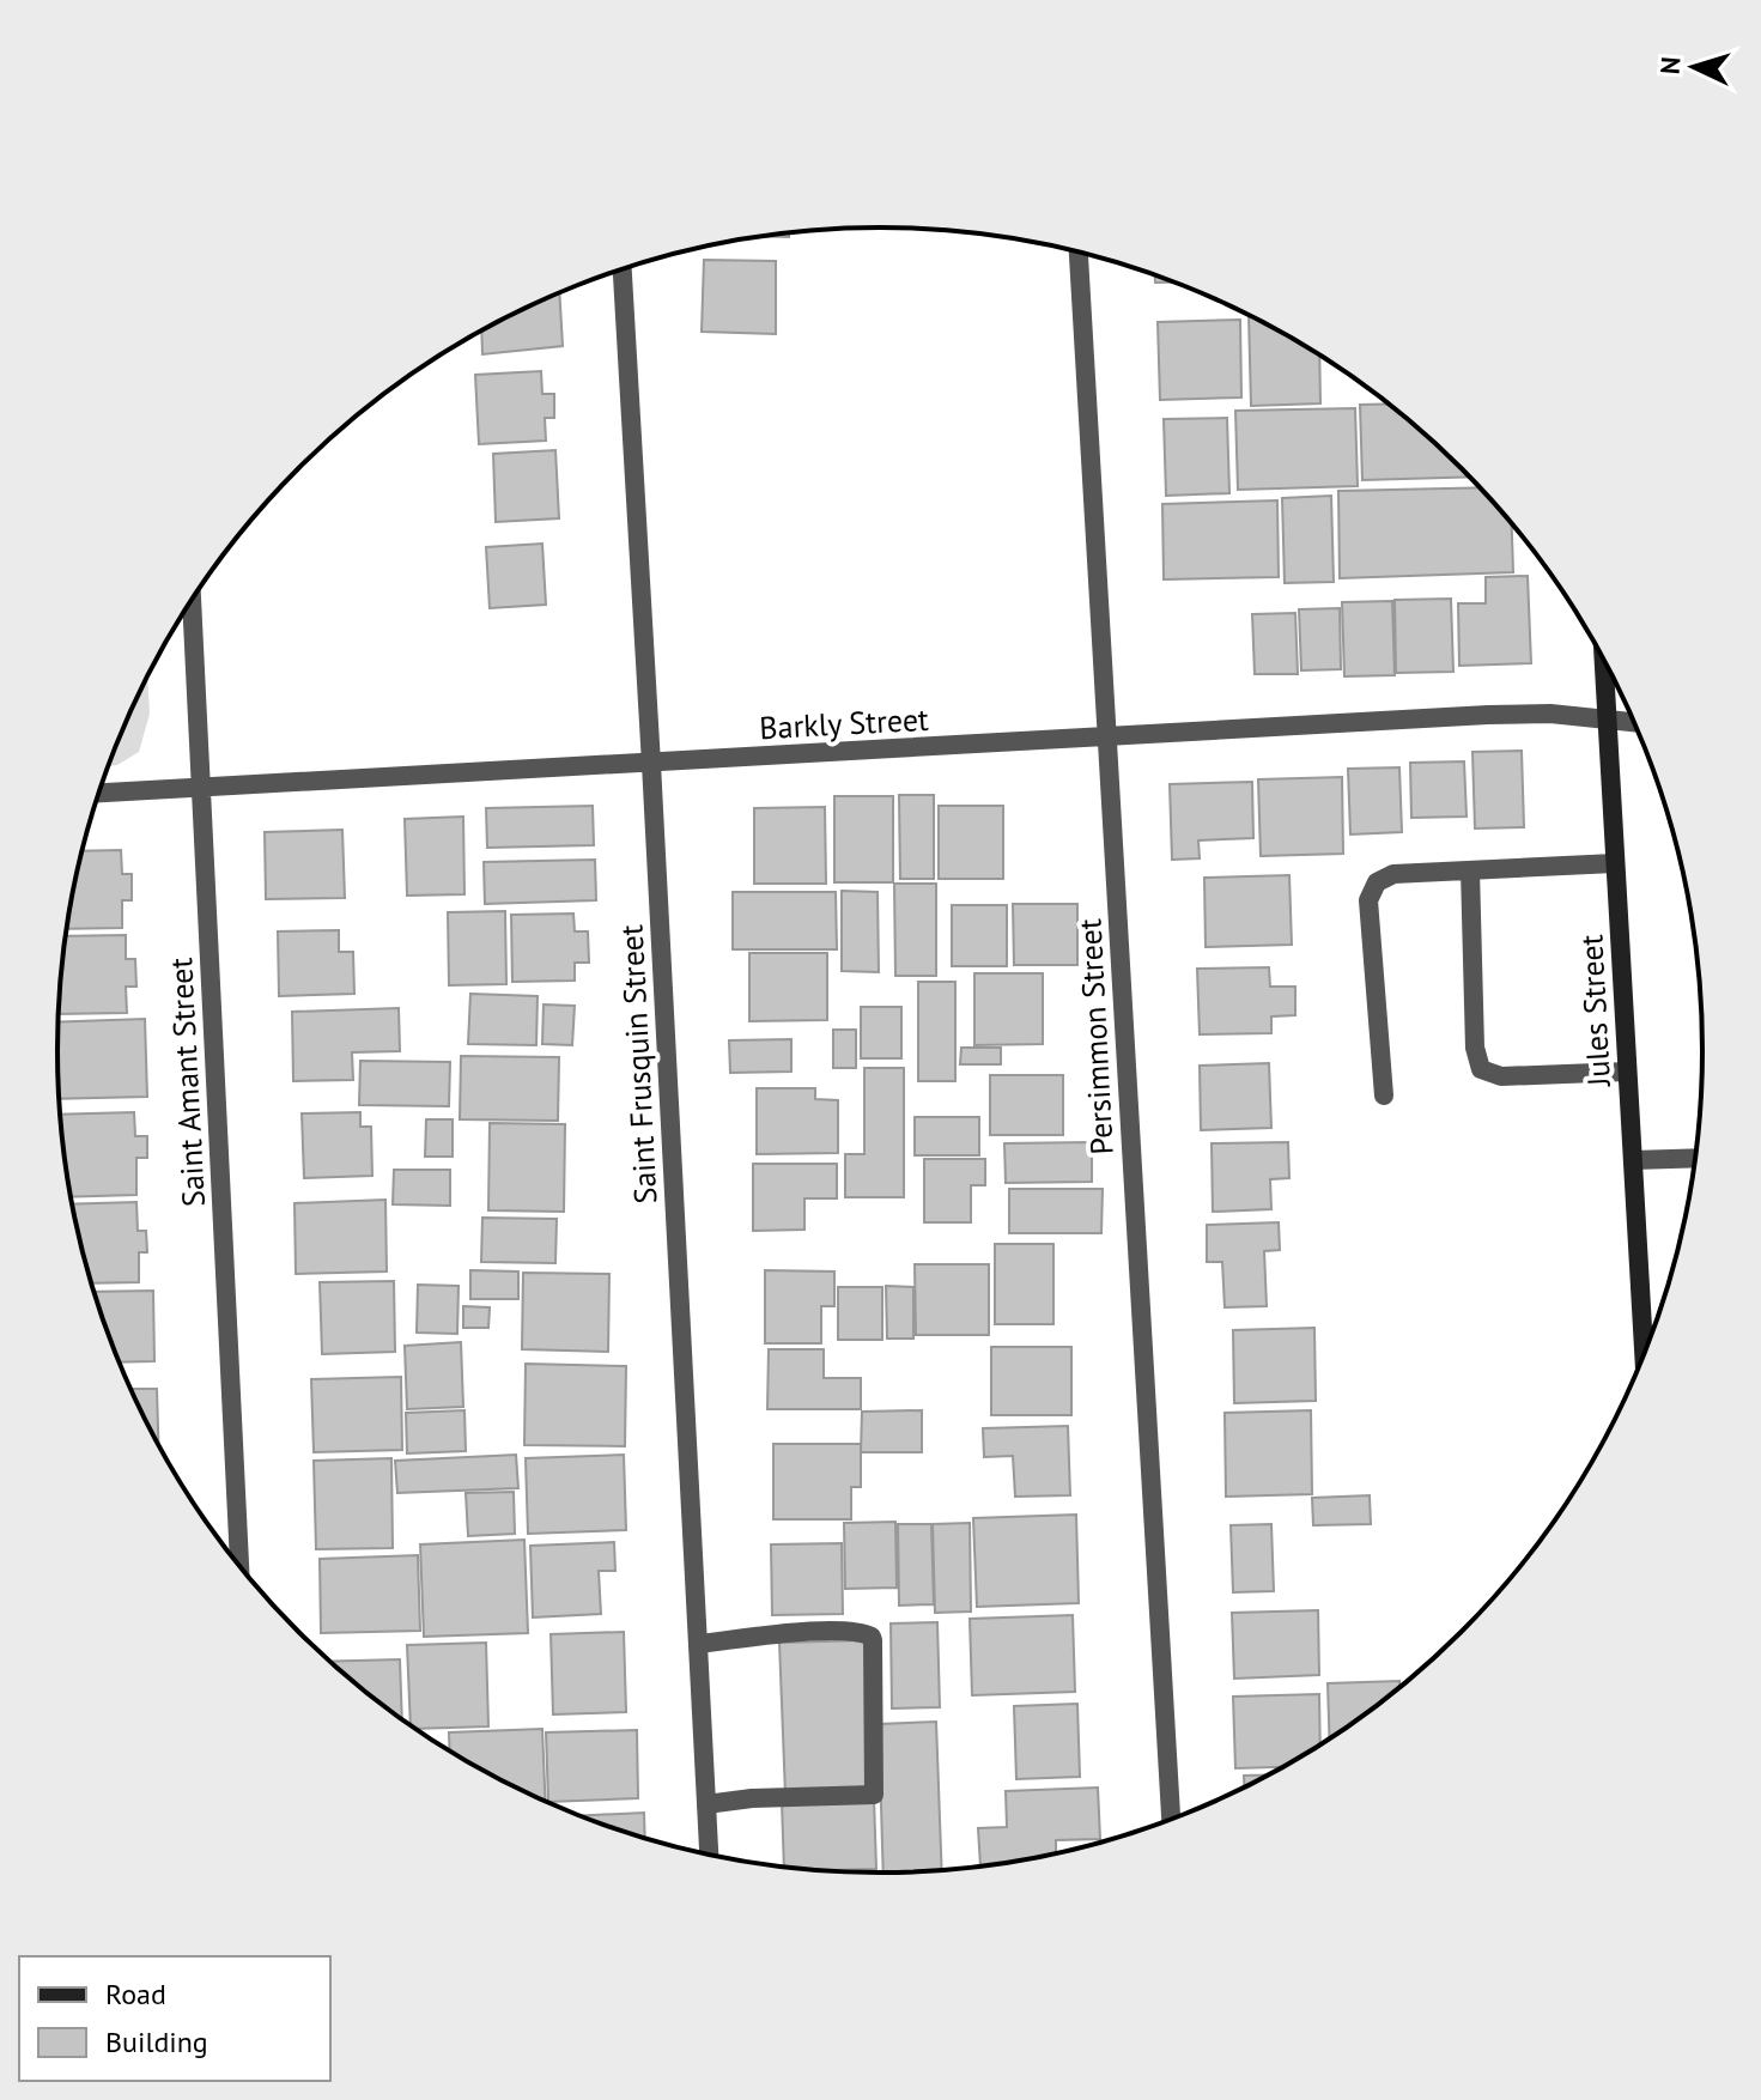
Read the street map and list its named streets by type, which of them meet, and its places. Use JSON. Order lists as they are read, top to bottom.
{
  "streets": {
    "main road": ["Jules Street"],
    "street": [
      "Barkly Street",
      "Persimmon Street",
      "Saint Frusquin Street",
      "Saint Amant Street"
    ]
  },
  "crossings": [
    ["Barkly Street", "Jules Street"],
    ["Barkly Street", "Persimmon Street"],
    ["Barkly Street", "Saint Frusquin Street"],
    ["Barkly Street", "Saint Amant Street"]
  ],
  "legend": ["Road", "Building"],
  "north": "left"
}
